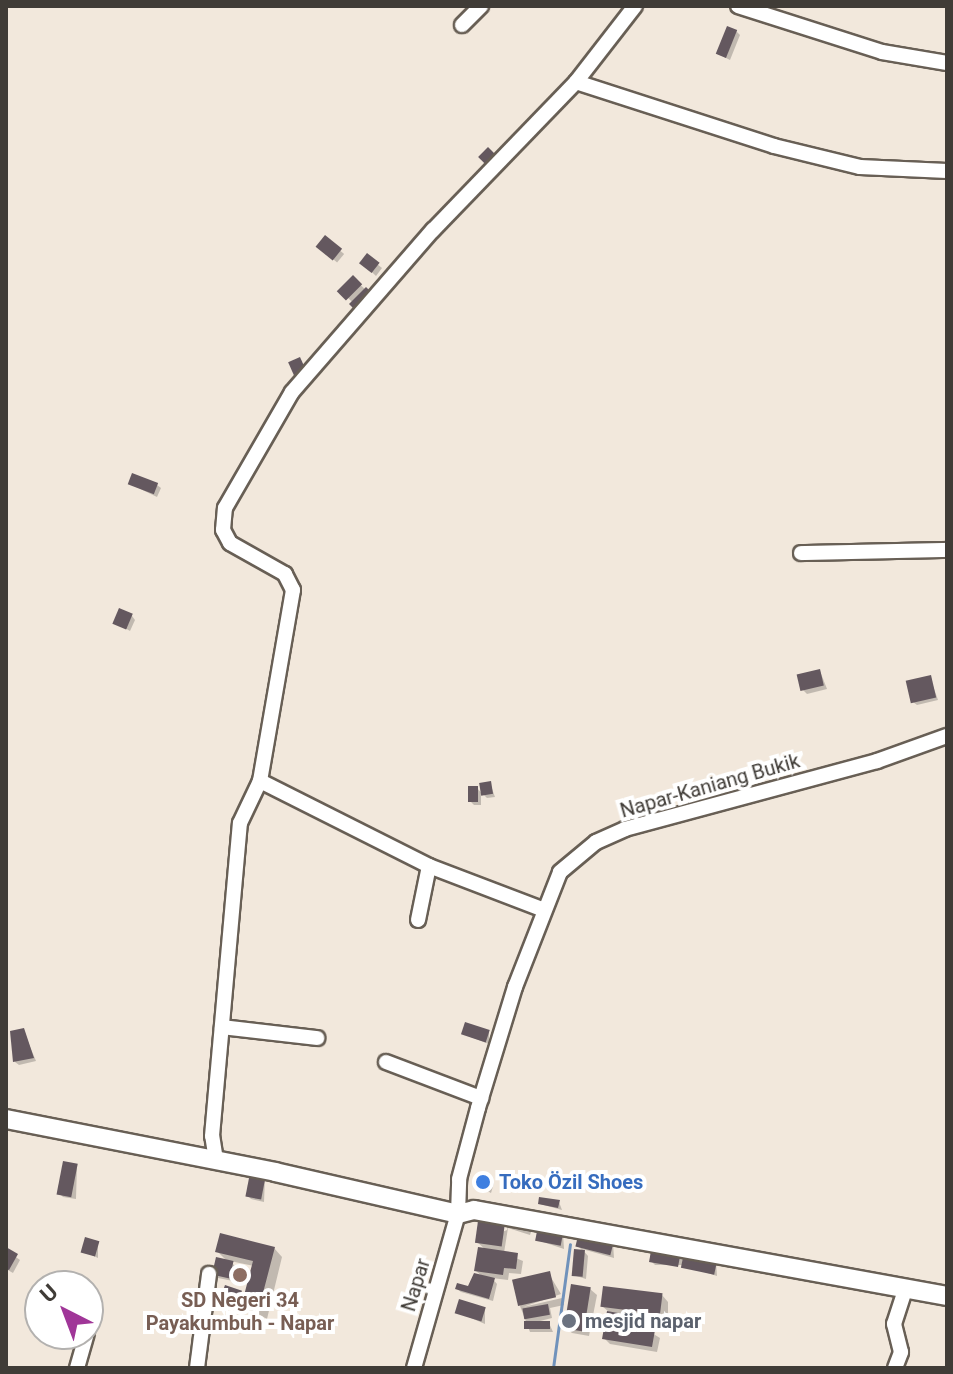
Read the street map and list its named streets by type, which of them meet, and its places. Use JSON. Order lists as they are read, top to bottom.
{
  "streets": {
    "street": ["Napar-Kaniang Bukik", "Napar"]
  },
  "crossings": [
    ["Napar-Kaniang Bukik", "Napar"]
  ],
  "places": ["Toko Özil Shoes", "SD Negeri 34 Payakumbuh - Napar", "mesjid napar"],
  "north": "top left"
}
